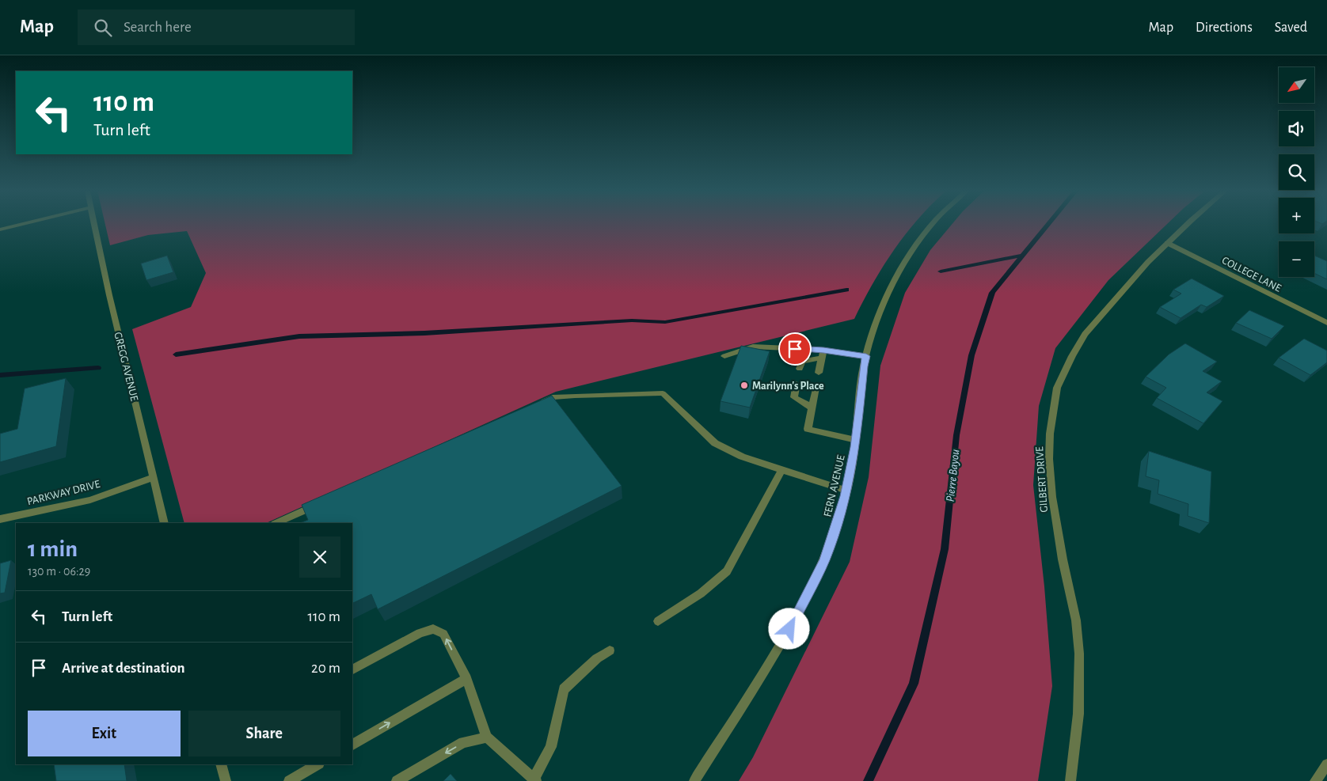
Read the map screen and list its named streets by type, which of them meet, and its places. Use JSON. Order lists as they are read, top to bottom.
{
  "streets": {
    "street": [
      "COLLEGE LANE",
      "GREGG AVENUE",
      "GILBERT DRIVE",
      "FERN AVENUE",
      "PARKWAY DRIVE"
    ]
  },
  "crossings": [
    ["COLLEGE LANE", "GILBERT DRIVE"],
    ["GREGG AVENUE", "PARKWAY DRIVE"]
  ],
  "water": ["Pierre Bayou"],
  "places": ["Marilynn's Place"],
  "north": "bottom left",
  "page": {
    "header": "Map",
    "search": "Search here",
    "nav": ["Map", "Directions", "Saved"],
    "map_buttons": ["+", "−"],
    "turn": ["110 m", "Turn left"],
    "heading": ["1 min", "130 m · 06:29"],
    "list": [
      {
        "name": "Turn left",
        "value": "110 m"
      },
      {
        "name": "Arrive at destination",
        "value": "20 m"
      }
    ],
    "buttons": ["Exit", "Share"]
  }
}
